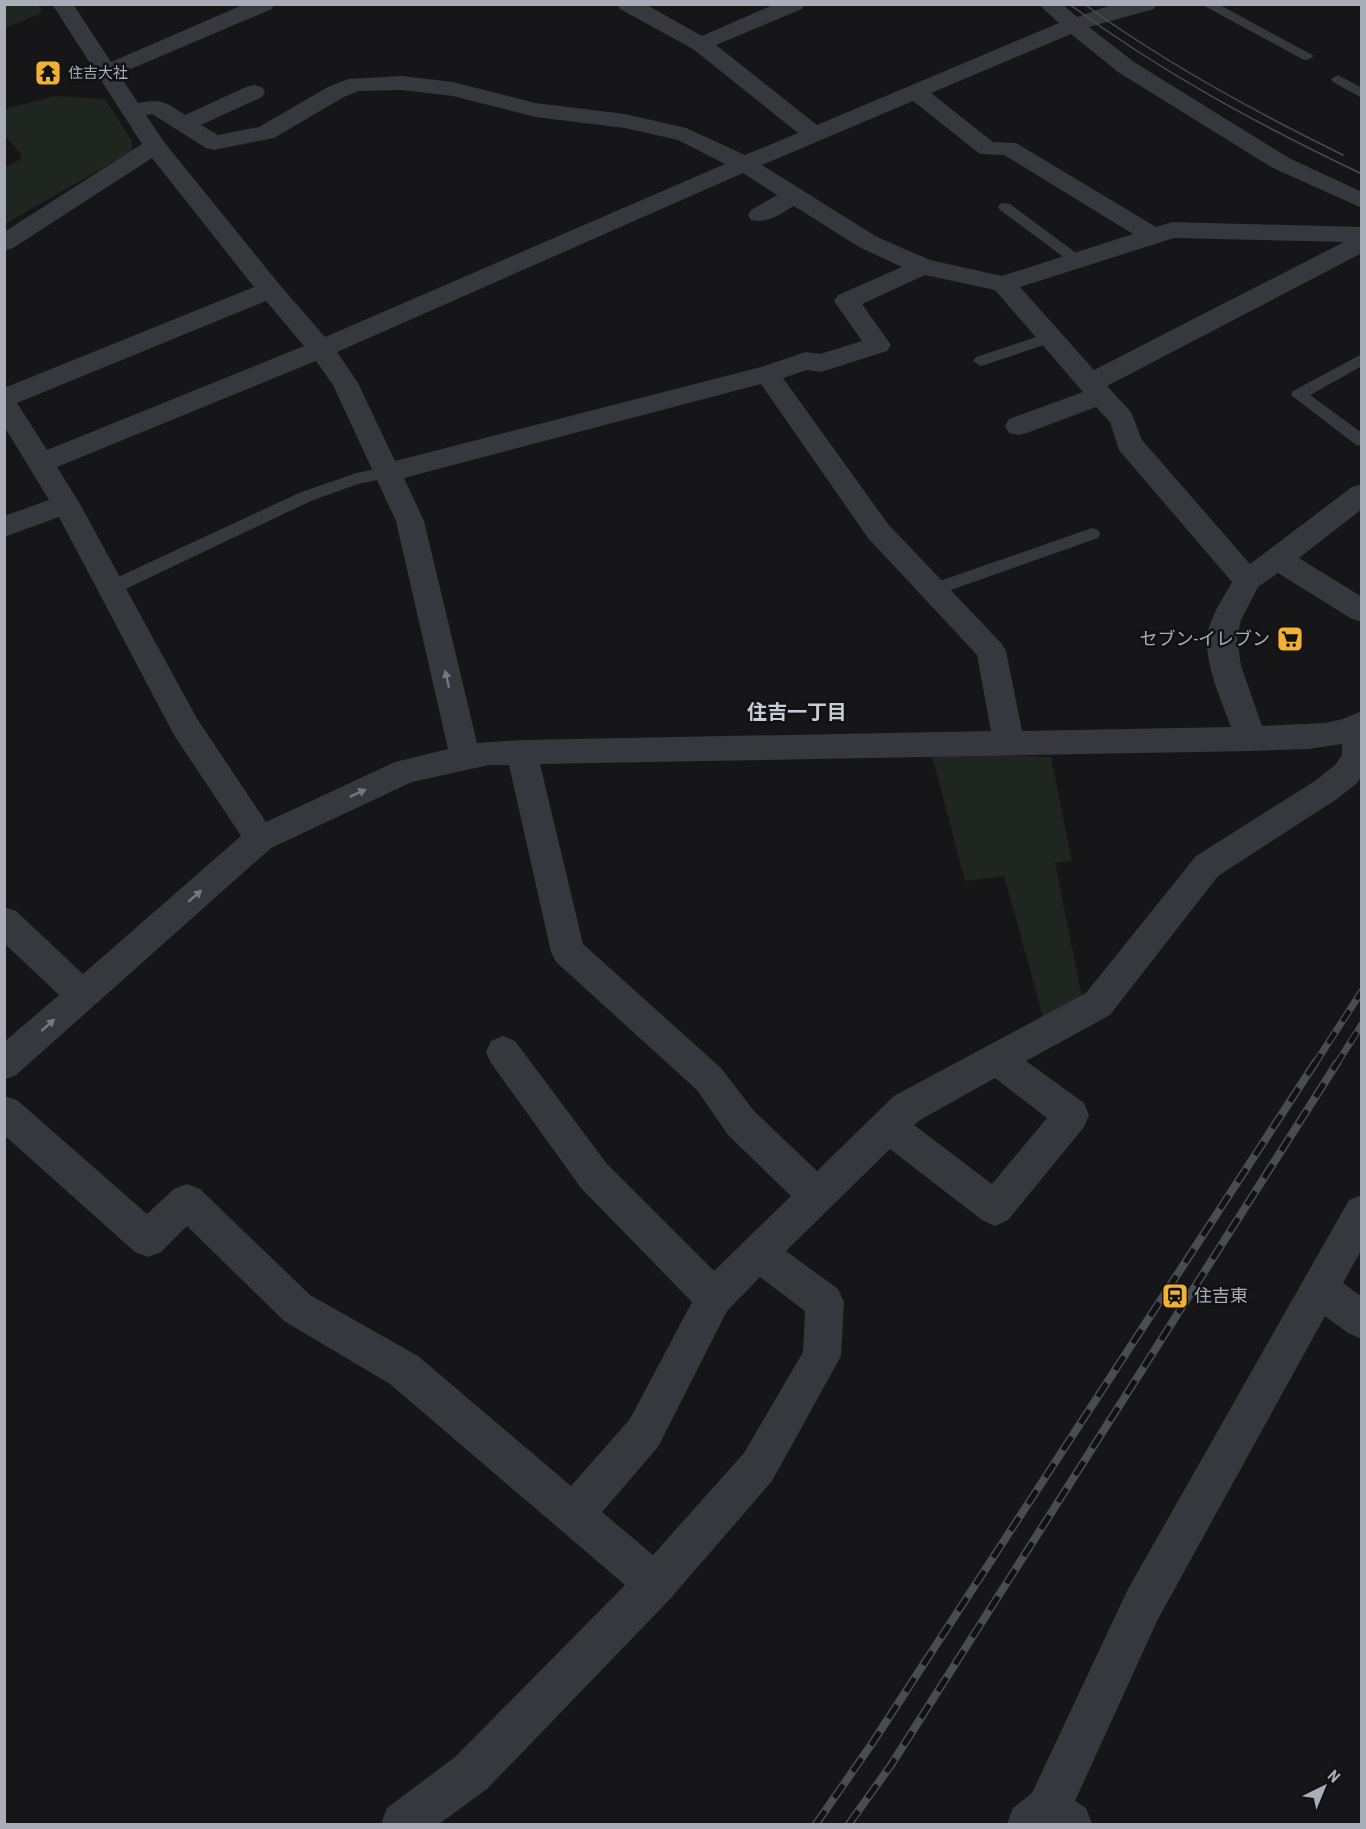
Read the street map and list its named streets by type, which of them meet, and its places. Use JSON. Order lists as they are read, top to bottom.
{
  "districts": ["住吉一丁目"],
  "places": {
    "temple": ["住吉大社"],
    "supermarket": ["セブン-イレブン"],
    "station": ["住吉東"]
  },
  "north": "top right"
}
